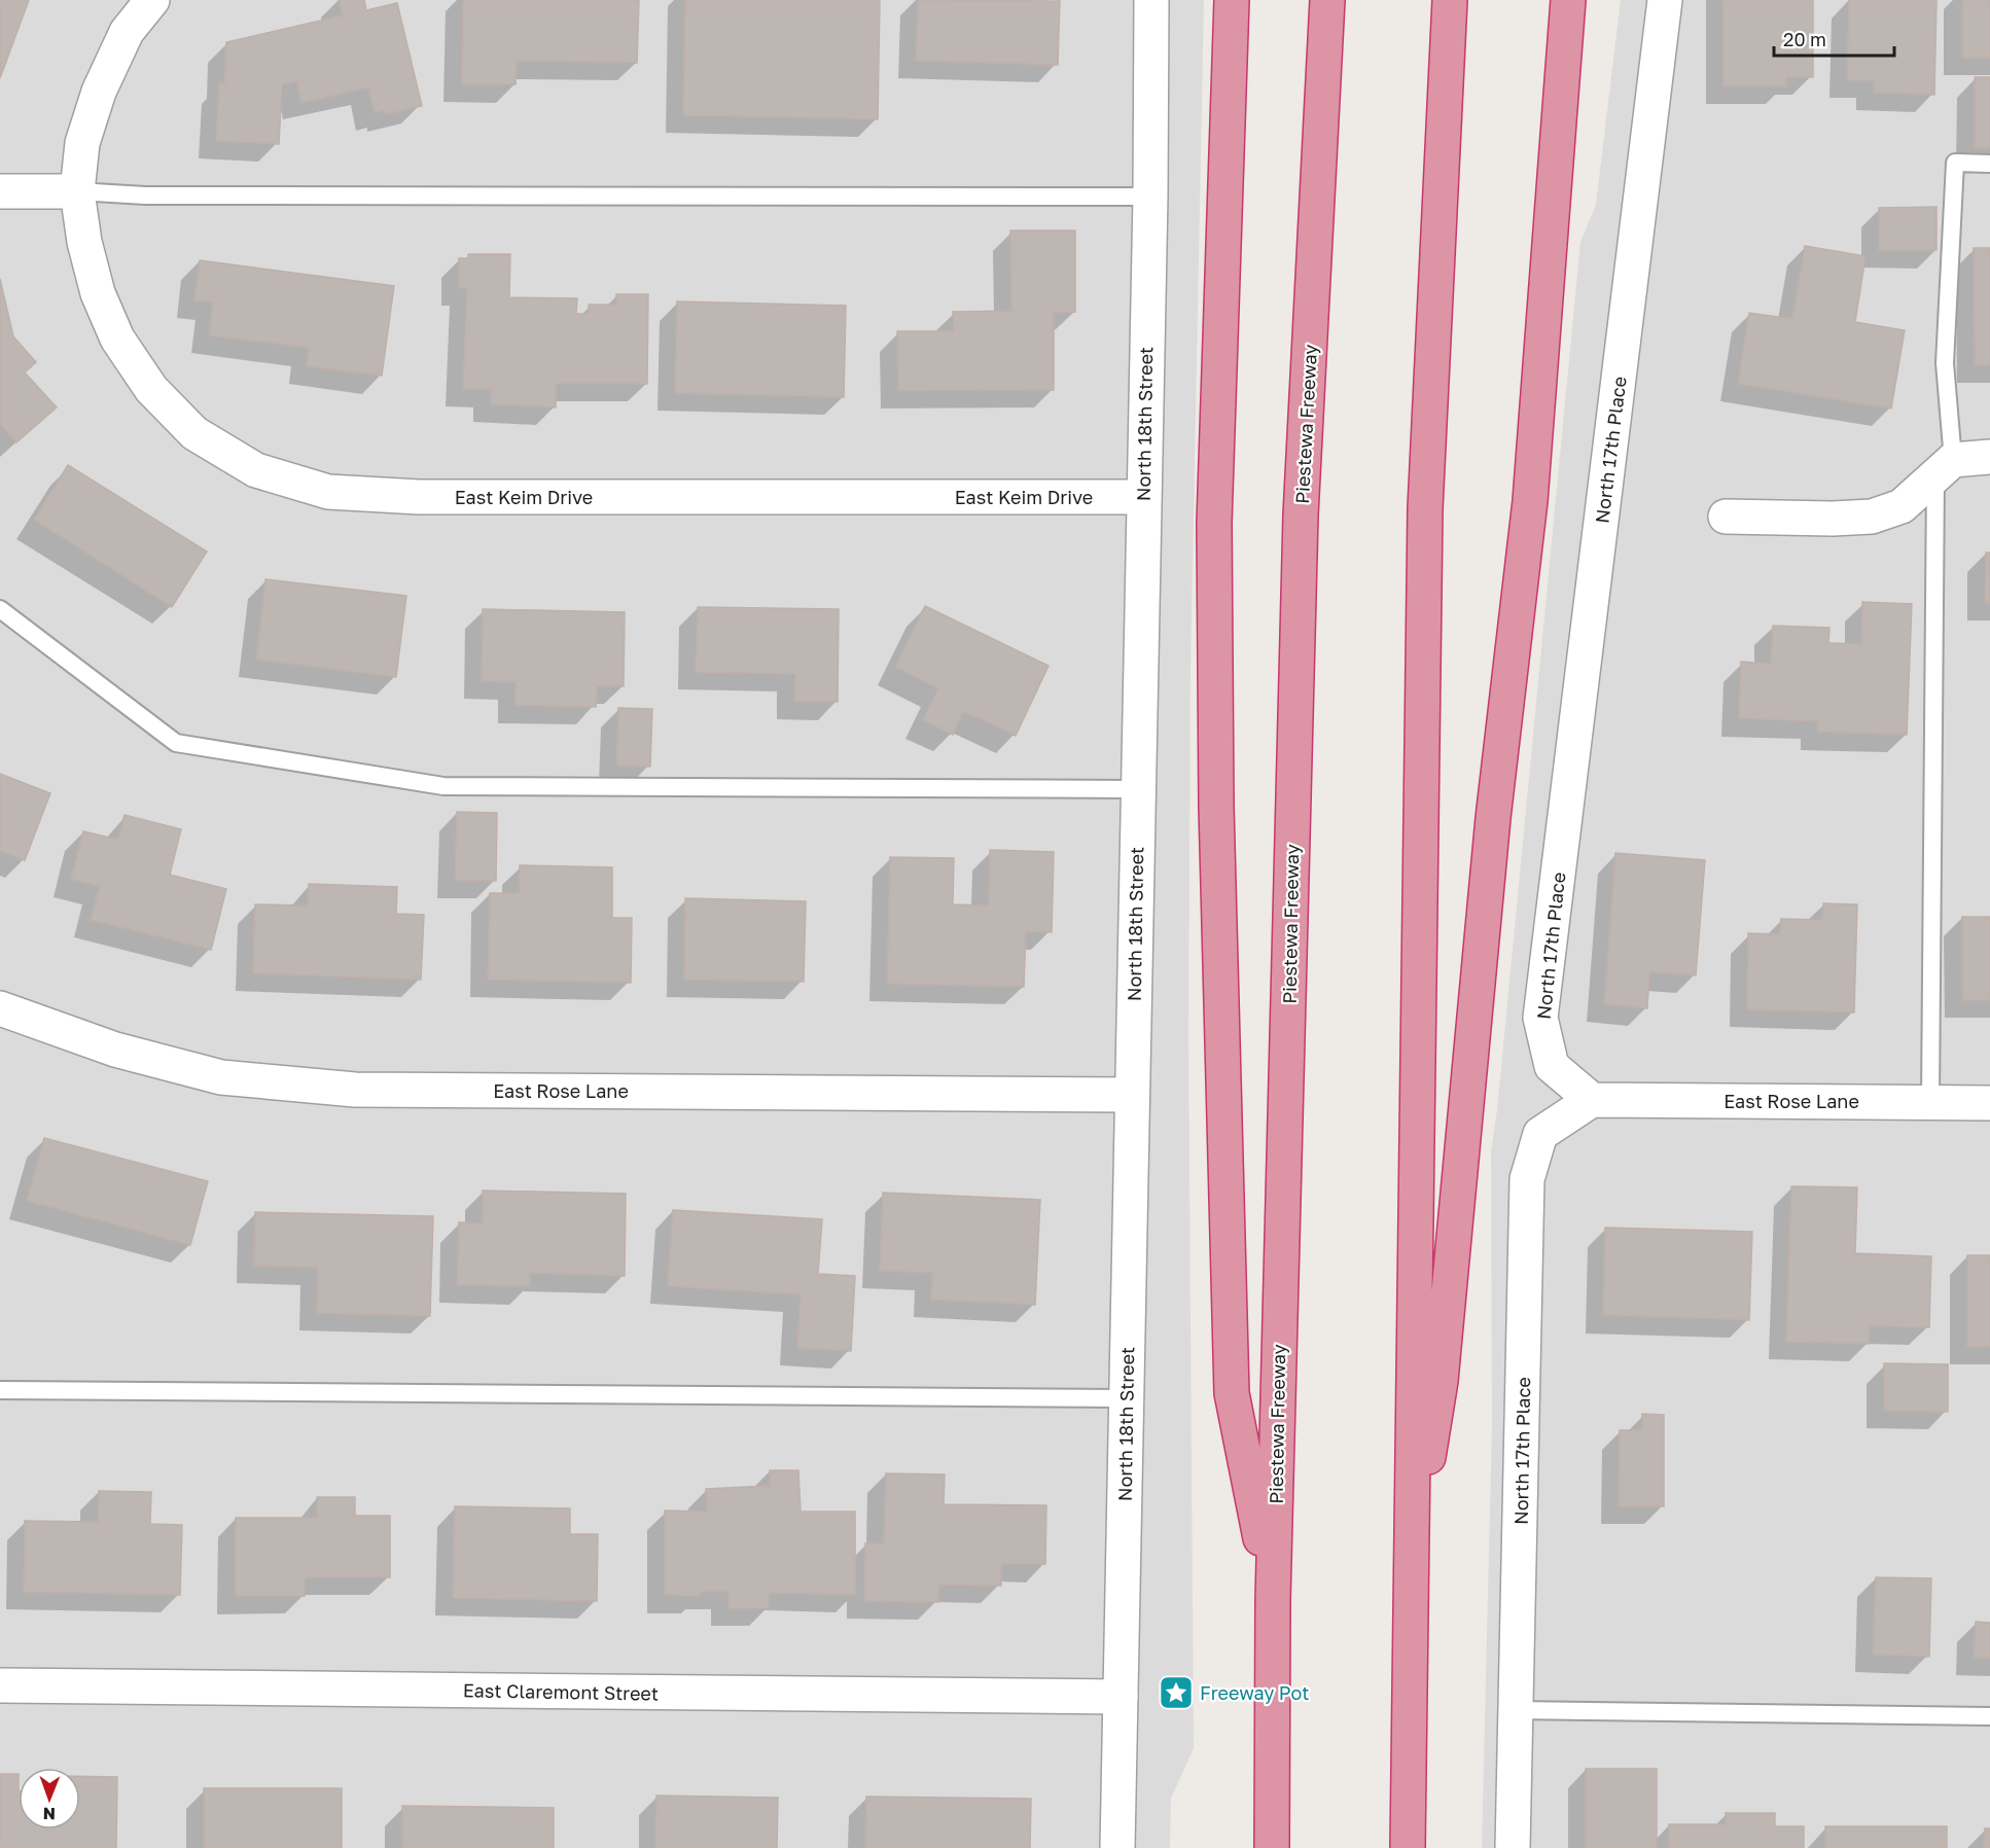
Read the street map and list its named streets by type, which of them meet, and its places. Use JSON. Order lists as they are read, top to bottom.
{
  "streets": {
    "highway": ["Piestewa Freeway"],
    "street": [
      "North 18th Street",
      "North 17th Place",
      "East Keim Drive",
      "East Rose Lane",
      "East Claremont Street"
    ]
  },
  "crossings": [
    ["North 18th Street", "East Keim Drive"],
    ["North 18th Street", "East Rose Lane"],
    ["North 18th Street", "East Claremont Street"],
    ["North 17th Place", "East Rose Lane"]
  ],
  "places": {
    "place": ["Freeway Pot"]
  },
  "scale_bar": "20 m",
  "north": "bottom"
}
